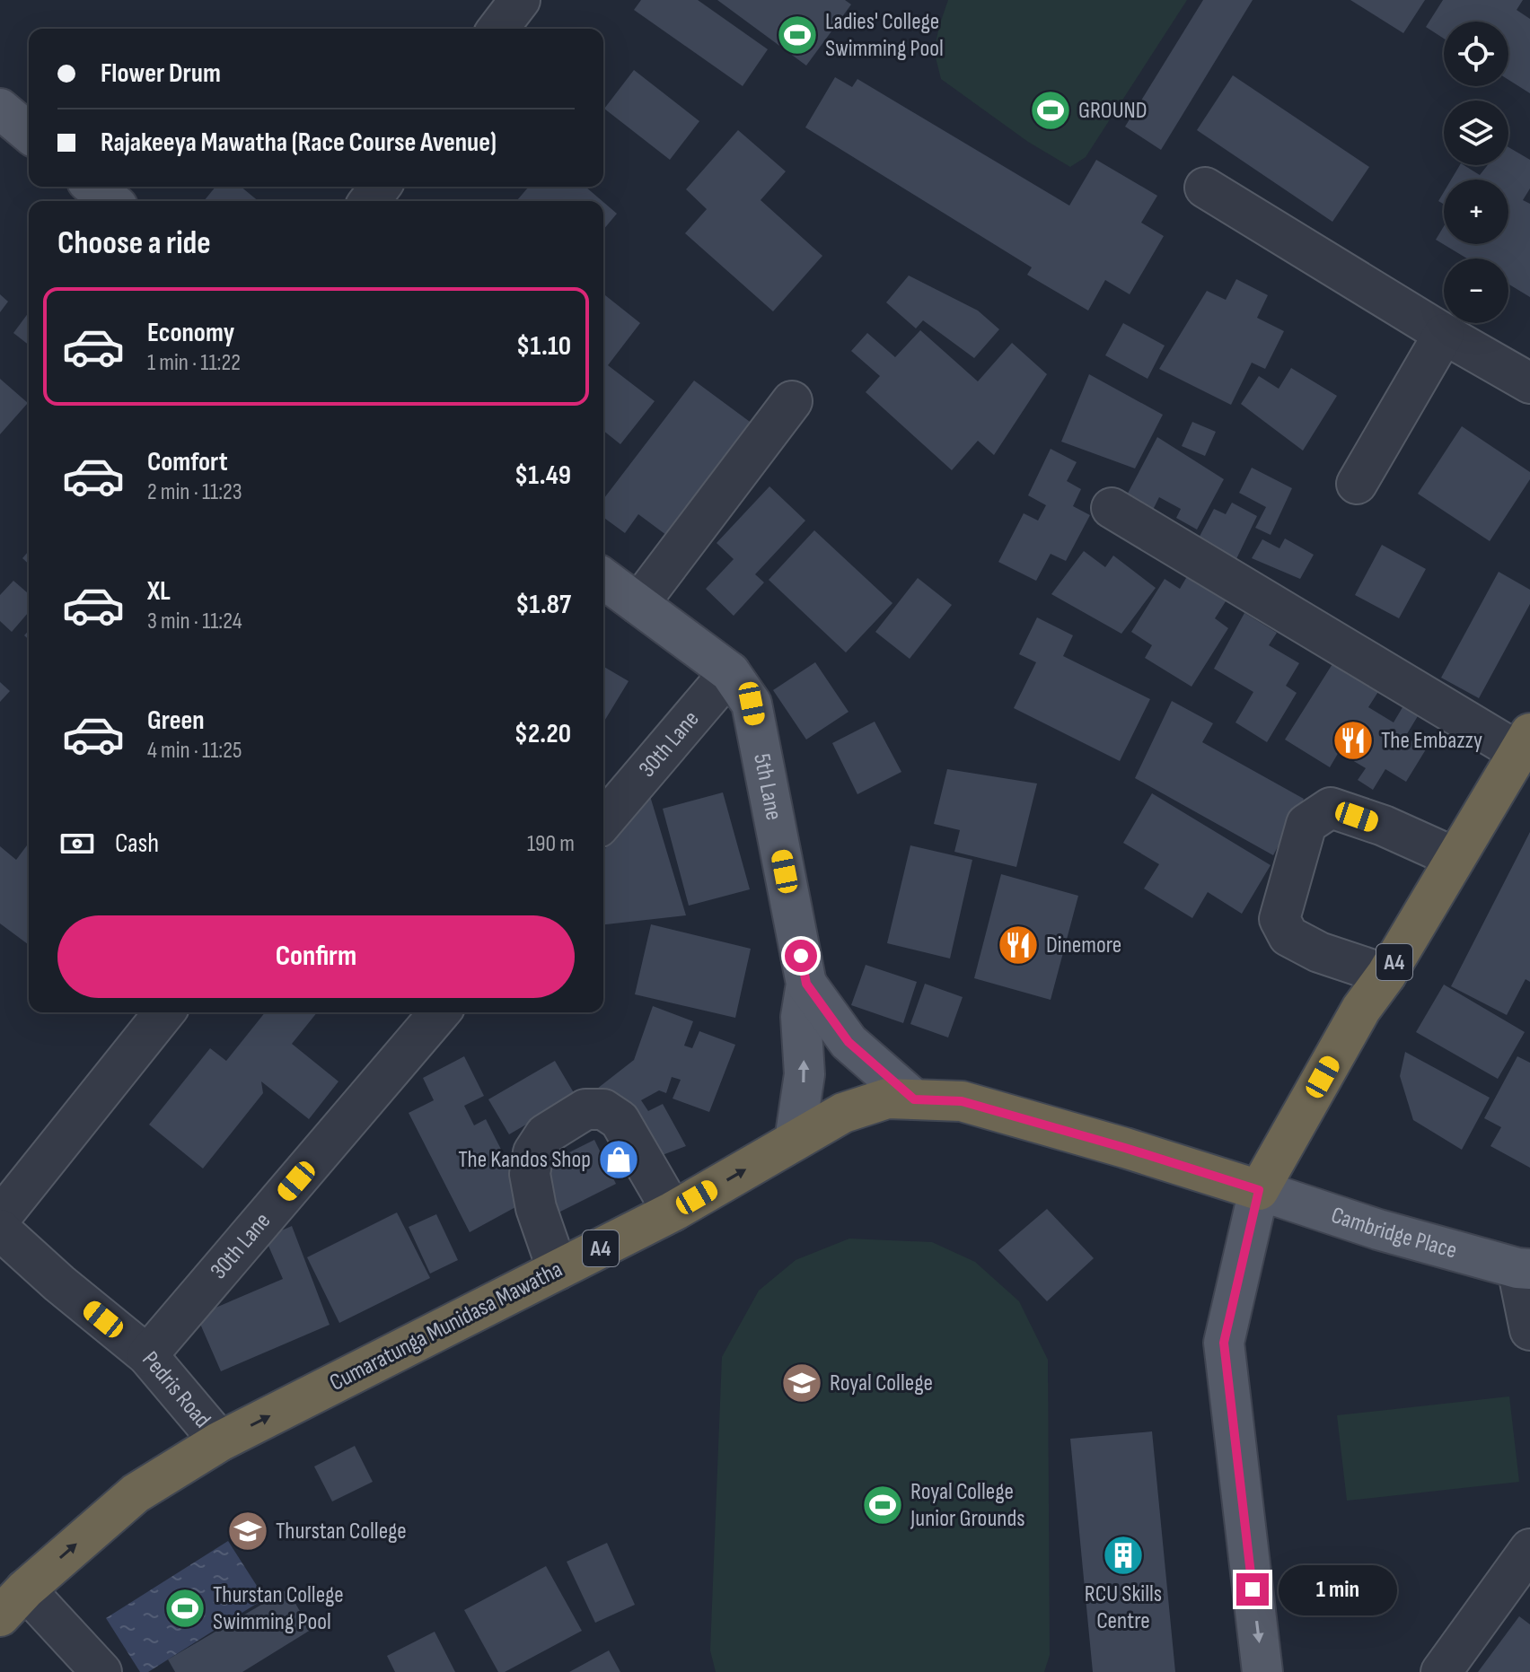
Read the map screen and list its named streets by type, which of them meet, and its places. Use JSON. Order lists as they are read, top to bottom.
{
  "streets": {
    "highway": ["A4", "Cumaratunga Munidasa Mawatha"],
    "main road": ["5th Lane", "Cambridge Place"],
    "street": ["30th Lane", "Pedris Road"]
  },
  "crossings": [
    ["30th Lane", "5th Lane"],
    ["30th Lane", "Pedris Road"],
    ["5th Lane", "Cumaratunga Munidasa Mawatha"],
    ["A4", "Cambridge Place"],
    ["A4", "Cumaratunga Munidasa Mawatha"],
    ["Cambridge Place", "Cumaratunga Munidasa Mawatha"],
    ["Cumaratunga Munidasa Mawatha", "Pedris Road"]
  ],
  "one_way": ["Cumaratunga Munidasa Mawatha"],
  "places": {
    "sports": [
      "Ladies' College Swimming Pool",
      "GROUND",
      "Royal College Junior Grounds",
      "Thurstan College Swimming Pool"
    ],
    "restaurant": ["The Embazzy", "Dinemore"],
    "shop": ["The Kandos Shop"],
    "school or university": ["Royal College", "Thurstan College"],
    "building": ["RCU Skills Centre"]
  },
  "page": {
    "map_buttons": ["+", "−"],
    "banner": ["Flower Drum", "Rajakeeya Mawatha (Race Course Avenue)"],
    "heading": "Choose a ride",
    "list": [
      {
        "name": "Economy",
        "note": "1 min · 11:22",
        "value": "$1.10"
      },
      {
        "name": "Comfort",
        "note": "2 min · 11:23",
        "value": "$1.49"
      },
      {
        "name": "XL",
        "note": "3 min · 11:24",
        "value": "$1.87"
      },
      {
        "name": "Green",
        "note": "4 min · 11:25",
        "value": "$2.20"
      }
    ],
    "pay": ["Cash", "190 m"],
    "buttons": "Confirm",
    "bubble": "1 min"
  }
}
